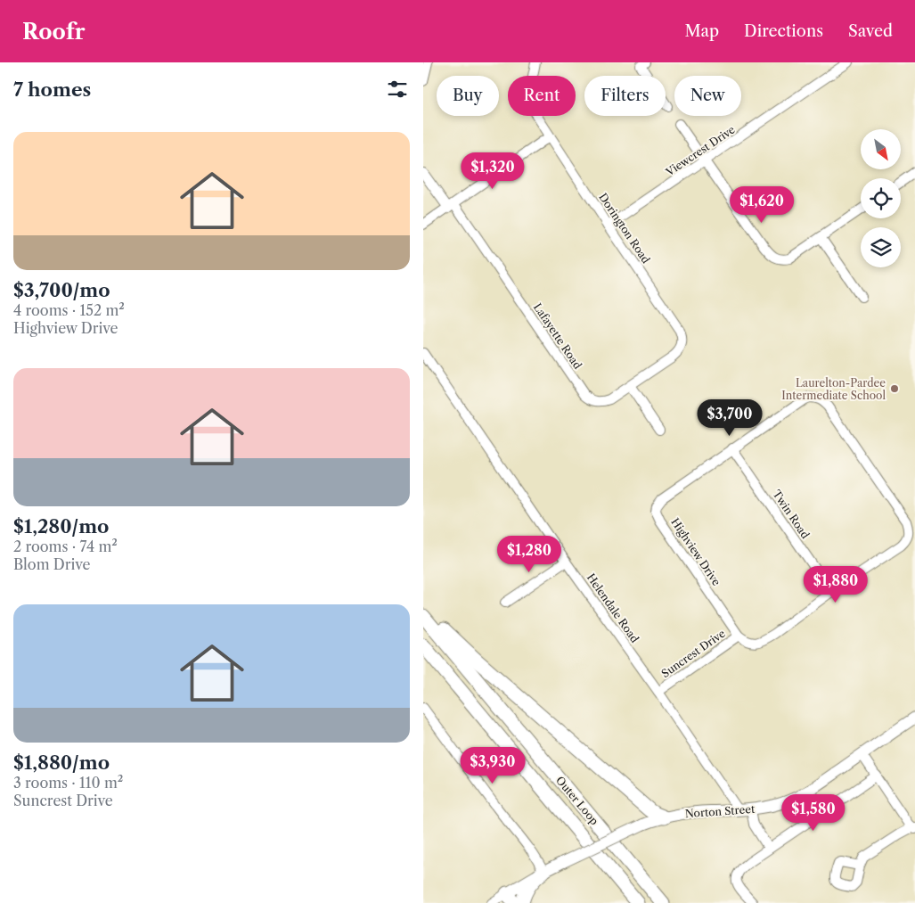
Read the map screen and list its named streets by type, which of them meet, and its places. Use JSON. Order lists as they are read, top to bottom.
{
  "streets": {
    "highway": ["Outer Loop"],
    "main road": ["Norton Street"],
    "street": [
      "Viewcrest Drive",
      "Dorington Road",
      "Lafayette Road",
      "Twin Road",
      "Highview Drive",
      "Helendale Road",
      "Suncrest Drive"
    ]
  },
  "crossings": [
    ["Viewcrest Drive", "Dorington Road"],
    ["Dorington Road", "Lafayette Road"],
    ["Twin Road", "Highview Drive"],
    ["Twin Road", "Suncrest Drive"],
    ["Highview Drive", "Suncrest Drive"],
    ["Helendale Road", "Suncrest Drive"],
    ["Helendale Road", "Norton Street"]
  ],
  "places": ["Laurelton-Pardee Intermediate School"],
  "north": "bottom right",
  "page": {
    "header": "Roofr",
    "nav": ["Map", "Directions", "Saved"],
    "heading": "7 homes",
    "chip": [
      "Buy",
      "Rent",
      "Filters",
      "New"
    ],
    "list": [
      {
        "name": "$3,700/mo",
        "note": "4 rooms · 152 m² · Highview Drive"
      },
      {
        "name": "$1,280/mo",
        "note": "2 rooms · 74 m² · Blom Drive"
      },
      {
        "name": "$1,880/mo",
        "note": "3 rooms · 110 m² · Suncrest Drive"
      }
    ],
    "price": [
      "$1,320",
      "$1,620",
      "$3,700",
      "$1,280",
      "$1,880",
      "$3,930",
      "$1,580"
    ]
  }
}
